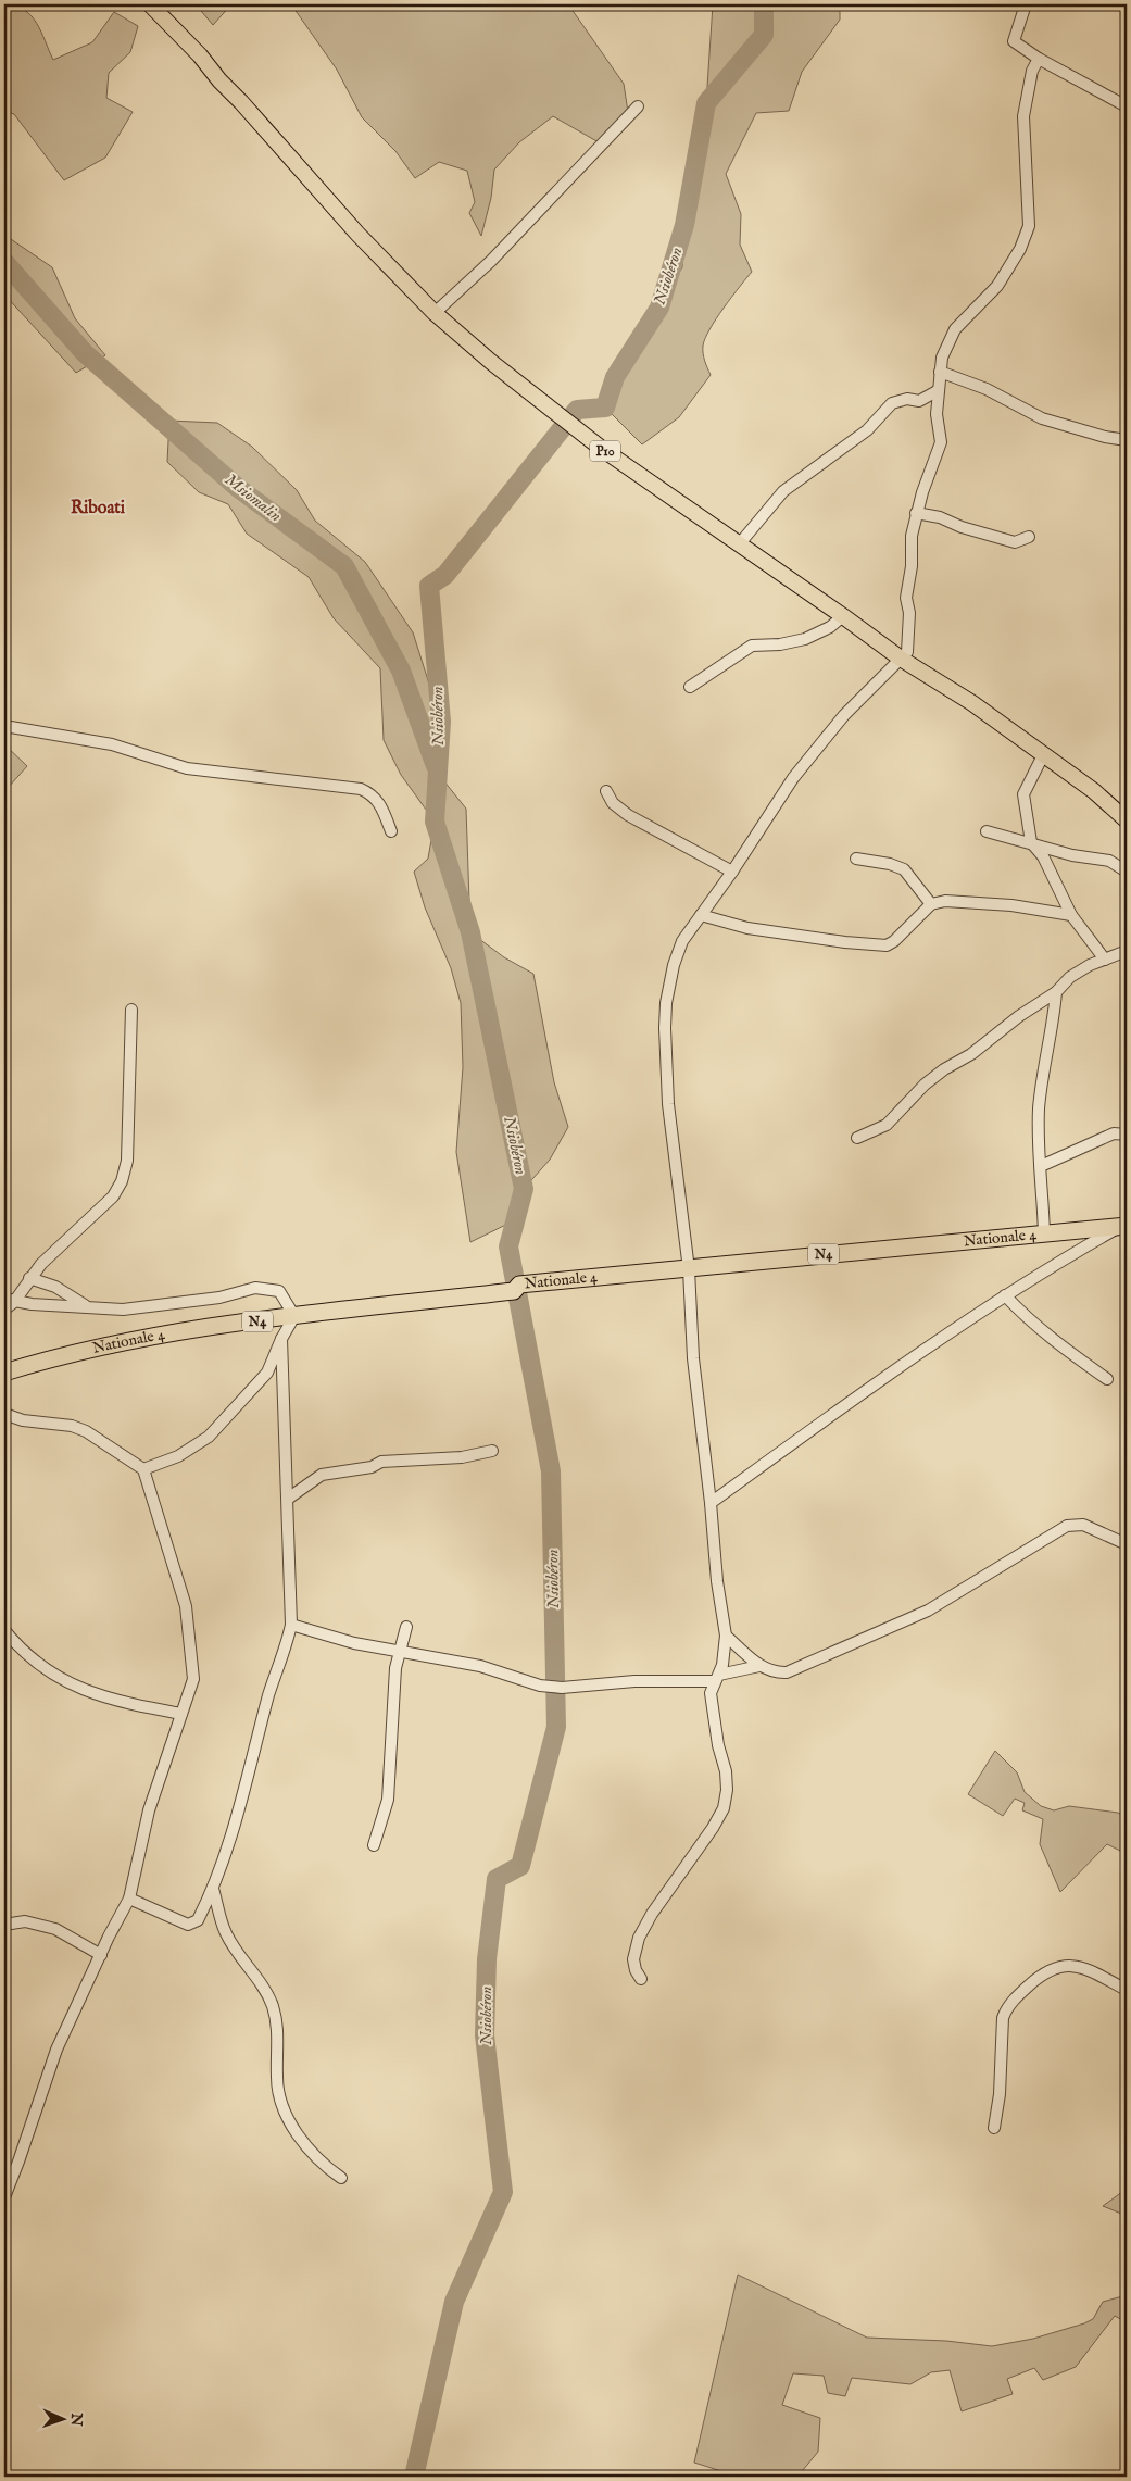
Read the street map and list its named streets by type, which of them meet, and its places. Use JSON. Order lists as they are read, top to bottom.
{
  "streets": {
    "highway": ["Nationale 4", "N4"],
    "main road": ["P10"]
  },
  "districts": ["Riboati"],
  "water": ["Nsiobéron", "Msiomalin"],
  "north": "right"
}
